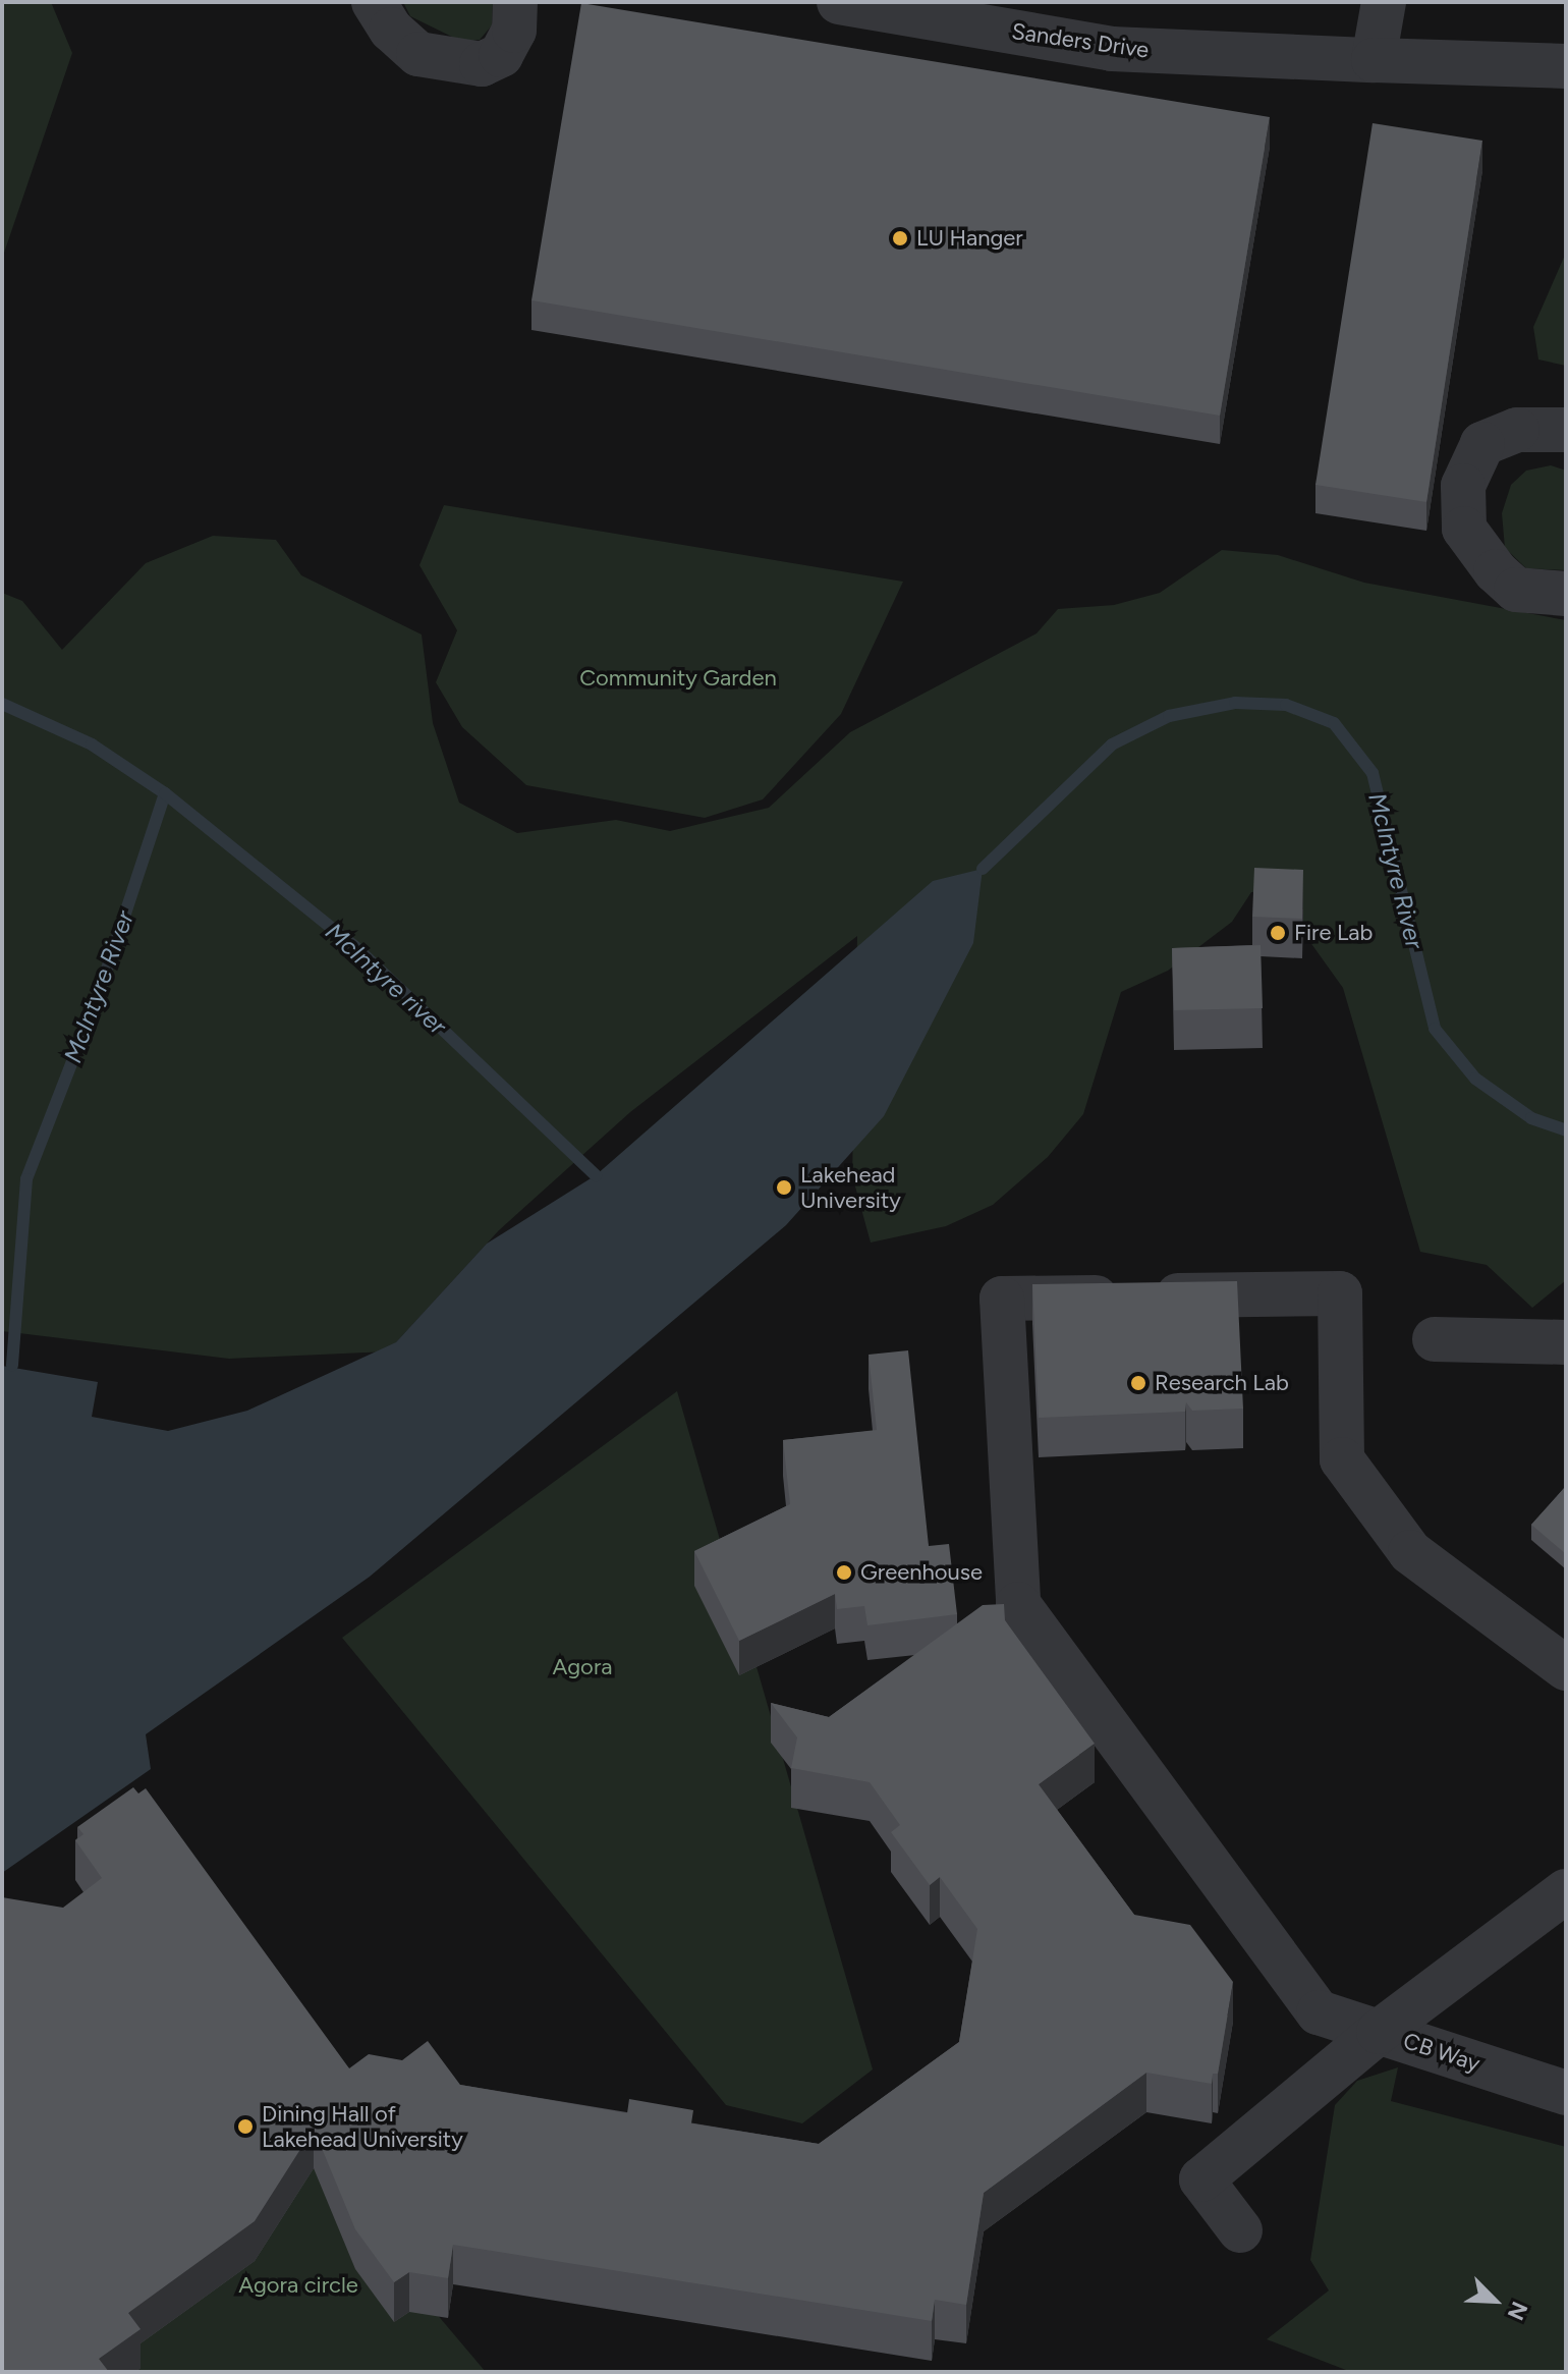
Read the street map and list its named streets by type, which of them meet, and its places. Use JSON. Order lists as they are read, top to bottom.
{
  "streets": {
    "lane": ["Sanders Drive", "CB Way"]
  },
  "water": ["McIntyre River", "McIntyre river"],
  "parks": ["Community Garden", "Agora", "Agora circle"],
  "places": [
    "LU Hanger",
    "Fire Lab",
    "Lakehead University",
    "Research Lab",
    "Greenhouse",
    "Dining Hall of Lakehead University"
  ],
  "north": "bottom right"
}
